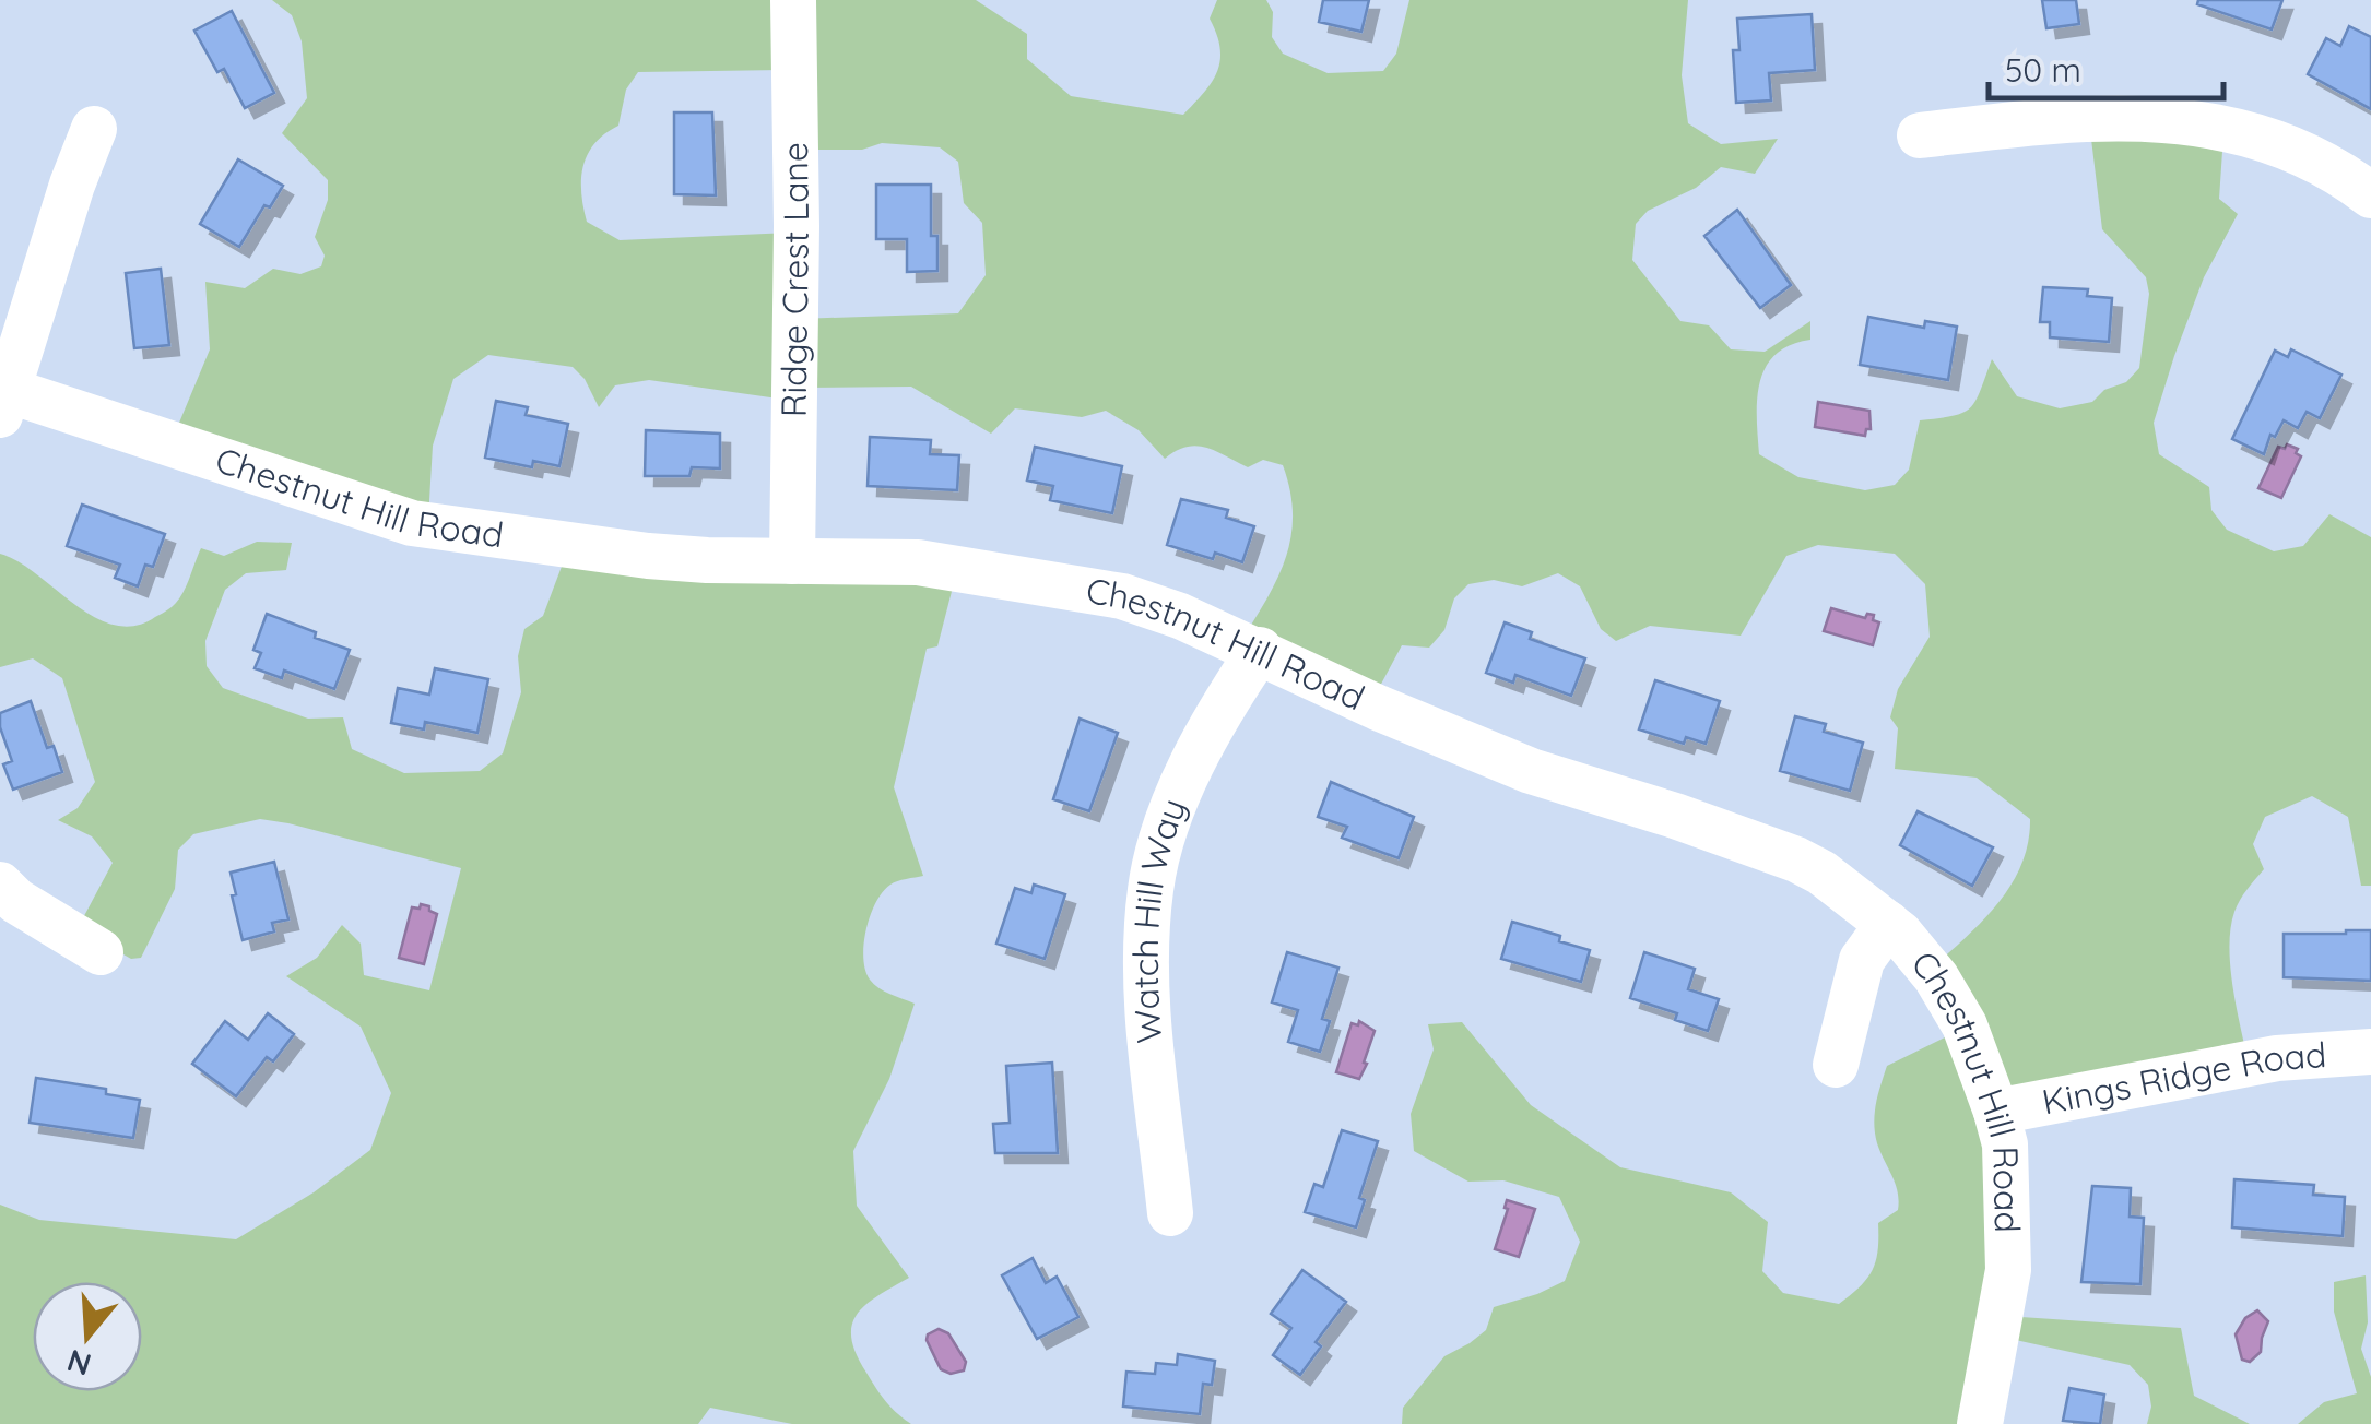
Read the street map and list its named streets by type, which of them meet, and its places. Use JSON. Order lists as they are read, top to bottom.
{
  "streets": {
    "street": [
      "Ridge Crest Lane",
      "Chestnut Hill Road",
      "Watch Hill Way",
      "Kings Ridge Road"
    ]
  },
  "crossings": [
    ["Ridge Crest Lane", "Chestnut Hill Road"],
    ["Chestnut Hill Road", "Watch Hill Way"],
    ["Chestnut Hill Road", "Kings Ridge Road"]
  ],
  "scale_bar": "50 m",
  "north": "bottom"
}
